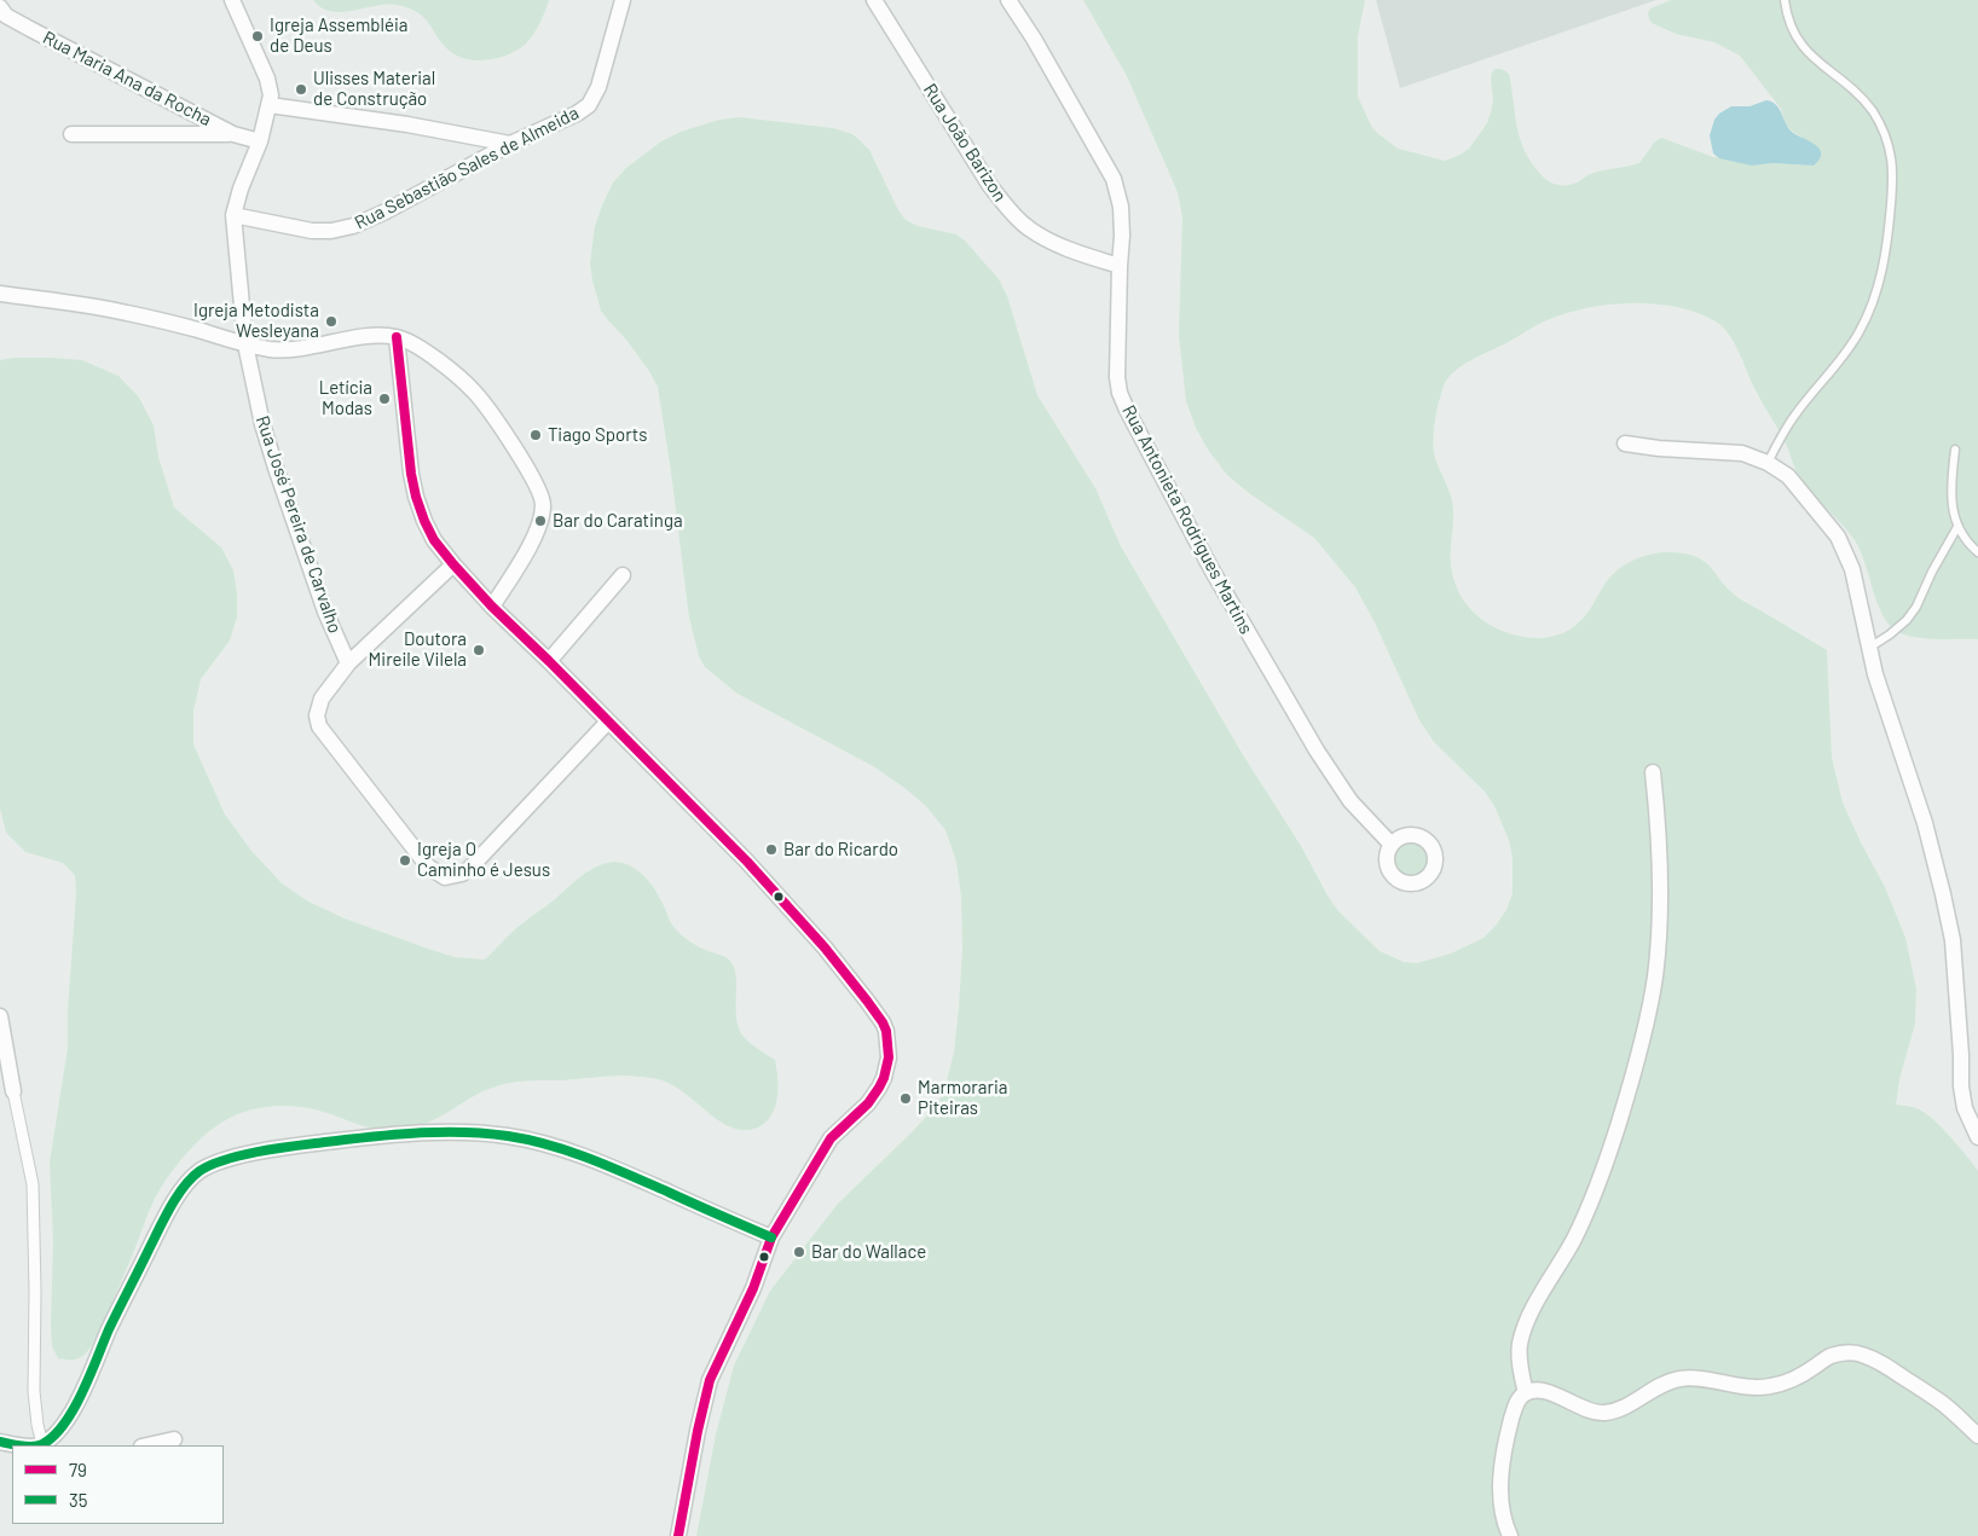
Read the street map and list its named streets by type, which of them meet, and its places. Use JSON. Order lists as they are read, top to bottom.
{
  "streets": {
    "street": [
      "Rua Maria Ana da Rocha",
      "Rua João Barizon",
      "Rua Sebastião Sales de Almeida",
      "Rua Antonieta Rodrigues Martins",
      "Rua José Pereira de Carvalho"
    ]
  },
  "crossings": [
    ["Rua Maria Ana da Rocha", "Rua José Pereira de Carvalho"],
    ["Rua João Barizon", "Rua Antonieta Rodrigues Martins"],
    ["Rua Sebastião Sales de Almeida", "Rua José Pereira de Carvalho"]
  ],
  "places": [
    "Igreja Assembléia de Deus",
    "Ulisses Material de Construção",
    "Igreja Metodista Wesleyana",
    "Letícia Modas",
    "Tiago Sports",
    "Bar do Caratinga",
    "Doutora Mireile Vilela",
    "Bar do Ricardo",
    "Igreja O Caminho é Jesus",
    "Marmoraria Piteiras",
    "Bar do Wallace"
  ],
  "lines": ["transit line 79", "transit line 35"],
  "legend": ["79", "35"]
}
